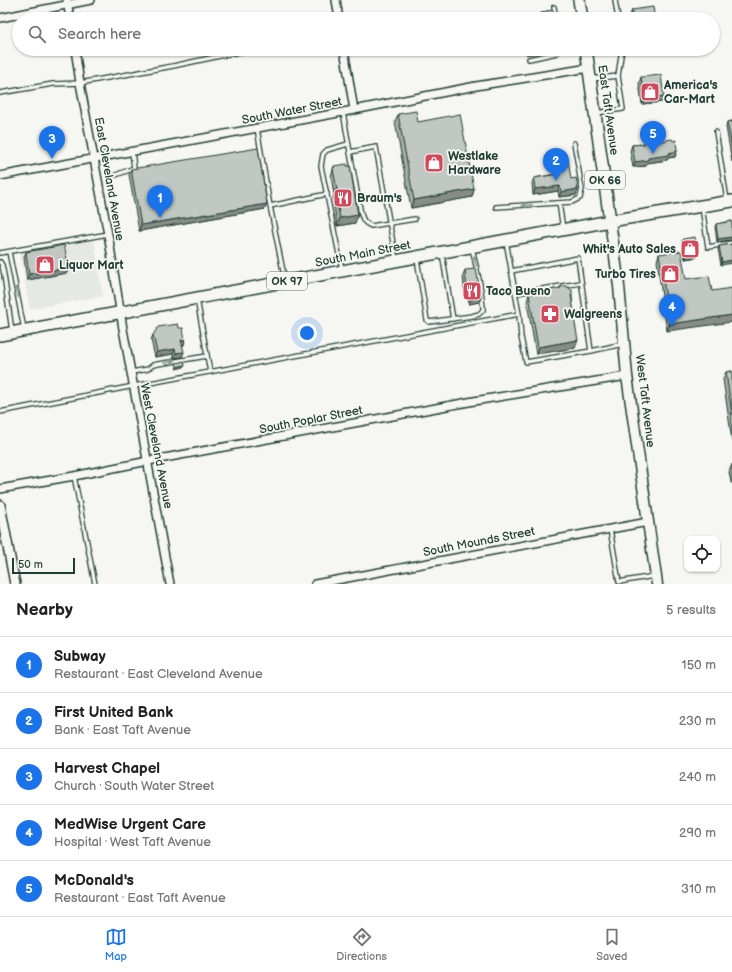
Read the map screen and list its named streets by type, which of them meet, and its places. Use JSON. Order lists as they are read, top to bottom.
{
  "streets": {
    "main road": [
      "East Taft Avenue",
      "OK 66",
      "South Main Street",
      "OK 97",
      "West Taft Avenue"
    ],
    "street": [
      "South Water Street",
      "East Cleveland Avenue",
      "South Poplar Street",
      "West Cleveland Avenue",
      "South Mounds Street"
    ]
  },
  "crossings": [
    ["East Taft Avenue", "South Water Street"],
    ["East Taft Avenue", "South Main Street"],
    ["East Taft Avenue", "West Taft Avenue"],
    ["South Water Street", "East Cleveland Avenue"],
    ["East Cleveland Avenue", "South Main Street"],
    ["East Cleveland Avenue", "West Cleveland Avenue"],
    ["South Main Street", "West Taft Avenue"],
    ["South Main Street", "West Cleveland Avenue"],
    ["West Taft Avenue", "South Poplar Street"],
    ["West Taft Avenue", "South Mounds Street"],
    ["South Poplar Street", "West Cleveland Avenue"]
  ],
  "places": {
    "shop": [
      "America's Car-Mart",
      "Westlake Hardware",
      "Whit's Auto Sales",
      "Liquor Mart",
      "Turbo Tires"
    ],
    "restaurant": ["Braum's", "Taco Bueno"],
    "pharmacy": ["Walgreens"]
  },
  "scale_bar": "50 m",
  "page": {
    "search": "Search here",
    "pins": [
      "5",
      "3",
      "2",
      "1",
      "4"
    ],
    "scale": "50 m",
    "heading": ["Nearby", "5 results"],
    "list": [
      {
        "mark": "1",
        "name": "Subway",
        "note": "Restaurant · East Cleveland Avenue",
        "value": "150 m"
      },
      {
        "mark": "2",
        "name": "First United Bank",
        "note": "Bank · East Taft Avenue",
        "value": "230 m"
      },
      {
        "mark": "3",
        "name": "Harvest Chapel",
        "note": "Church · South Water Street",
        "value": "240 m"
      },
      {
        "mark": "4",
        "name": "MedWise Urgent Care",
        "note": "Hospital · West Taft Avenue",
        "value": "290 m"
      },
      {
        "mark": "5",
        "name": "McDonald's",
        "note": "Restaurant · East Taft Avenue",
        "value": "310 m"
      }
    ],
    "nav": ["Map", "Directions", "Saved"]
  }
}
